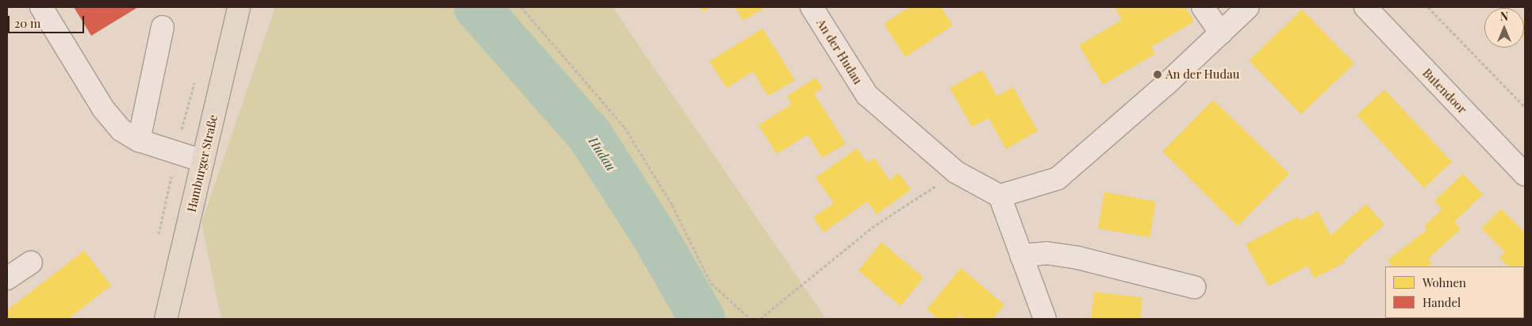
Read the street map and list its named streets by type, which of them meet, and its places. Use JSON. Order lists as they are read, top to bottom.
{
  "streets": {
    "main road": ["Hamburger Straße"],
    "street": ["An der Hudau", "Butendoor"]
  },
  "water": ["Hudau"],
  "places": ["An der Hudau"],
  "legend": ["Wohnen", "Handel"],
  "scale_bar": "20 m",
  "north": "top"
}
